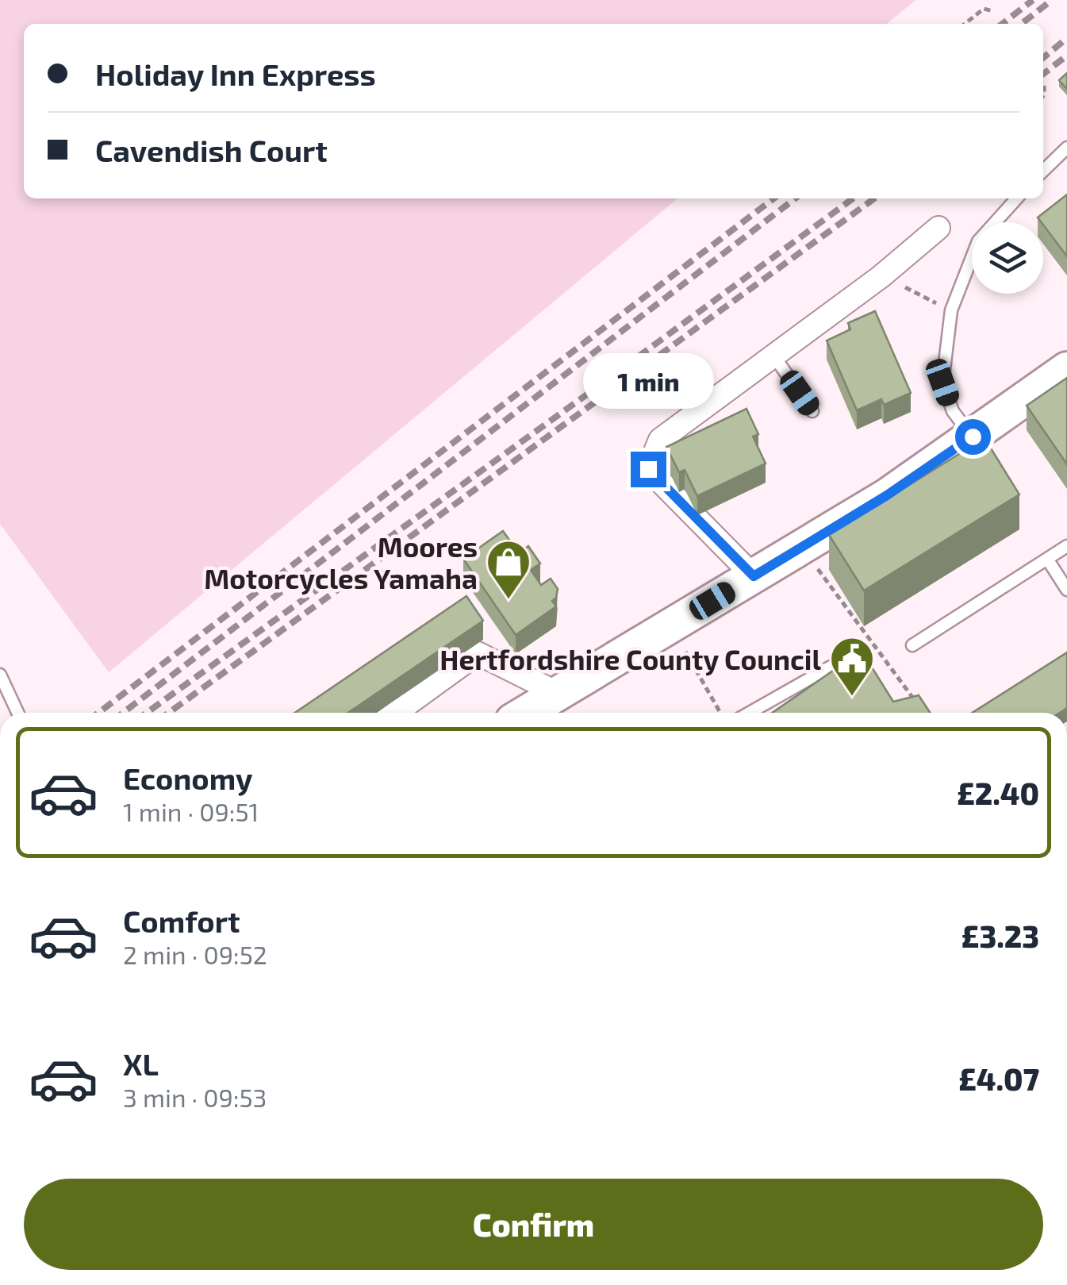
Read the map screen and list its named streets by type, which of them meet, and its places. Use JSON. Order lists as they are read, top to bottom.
{
  "places": {
    "shop": ["Moores Motorcycles Yamaha"],
    "public building": ["Hertfordshire County Council"]
  },
  "page": {
    "banner": ["Holiday Inn Express", "Cavendish Court"],
    "bubble": "1 min",
    "list": [
      {
        "name": "Economy",
        "note": "1 min · 09:51",
        "value": "£2.40"
      },
      {
        "name": "Comfort",
        "note": "2 min · 09:52",
        "value": "£3.23"
      },
      {
        "name": "XL",
        "note": "3 min · 09:53",
        "value": "£4.07"
      }
    ],
    "buttons": "Confirm"
  }
}
